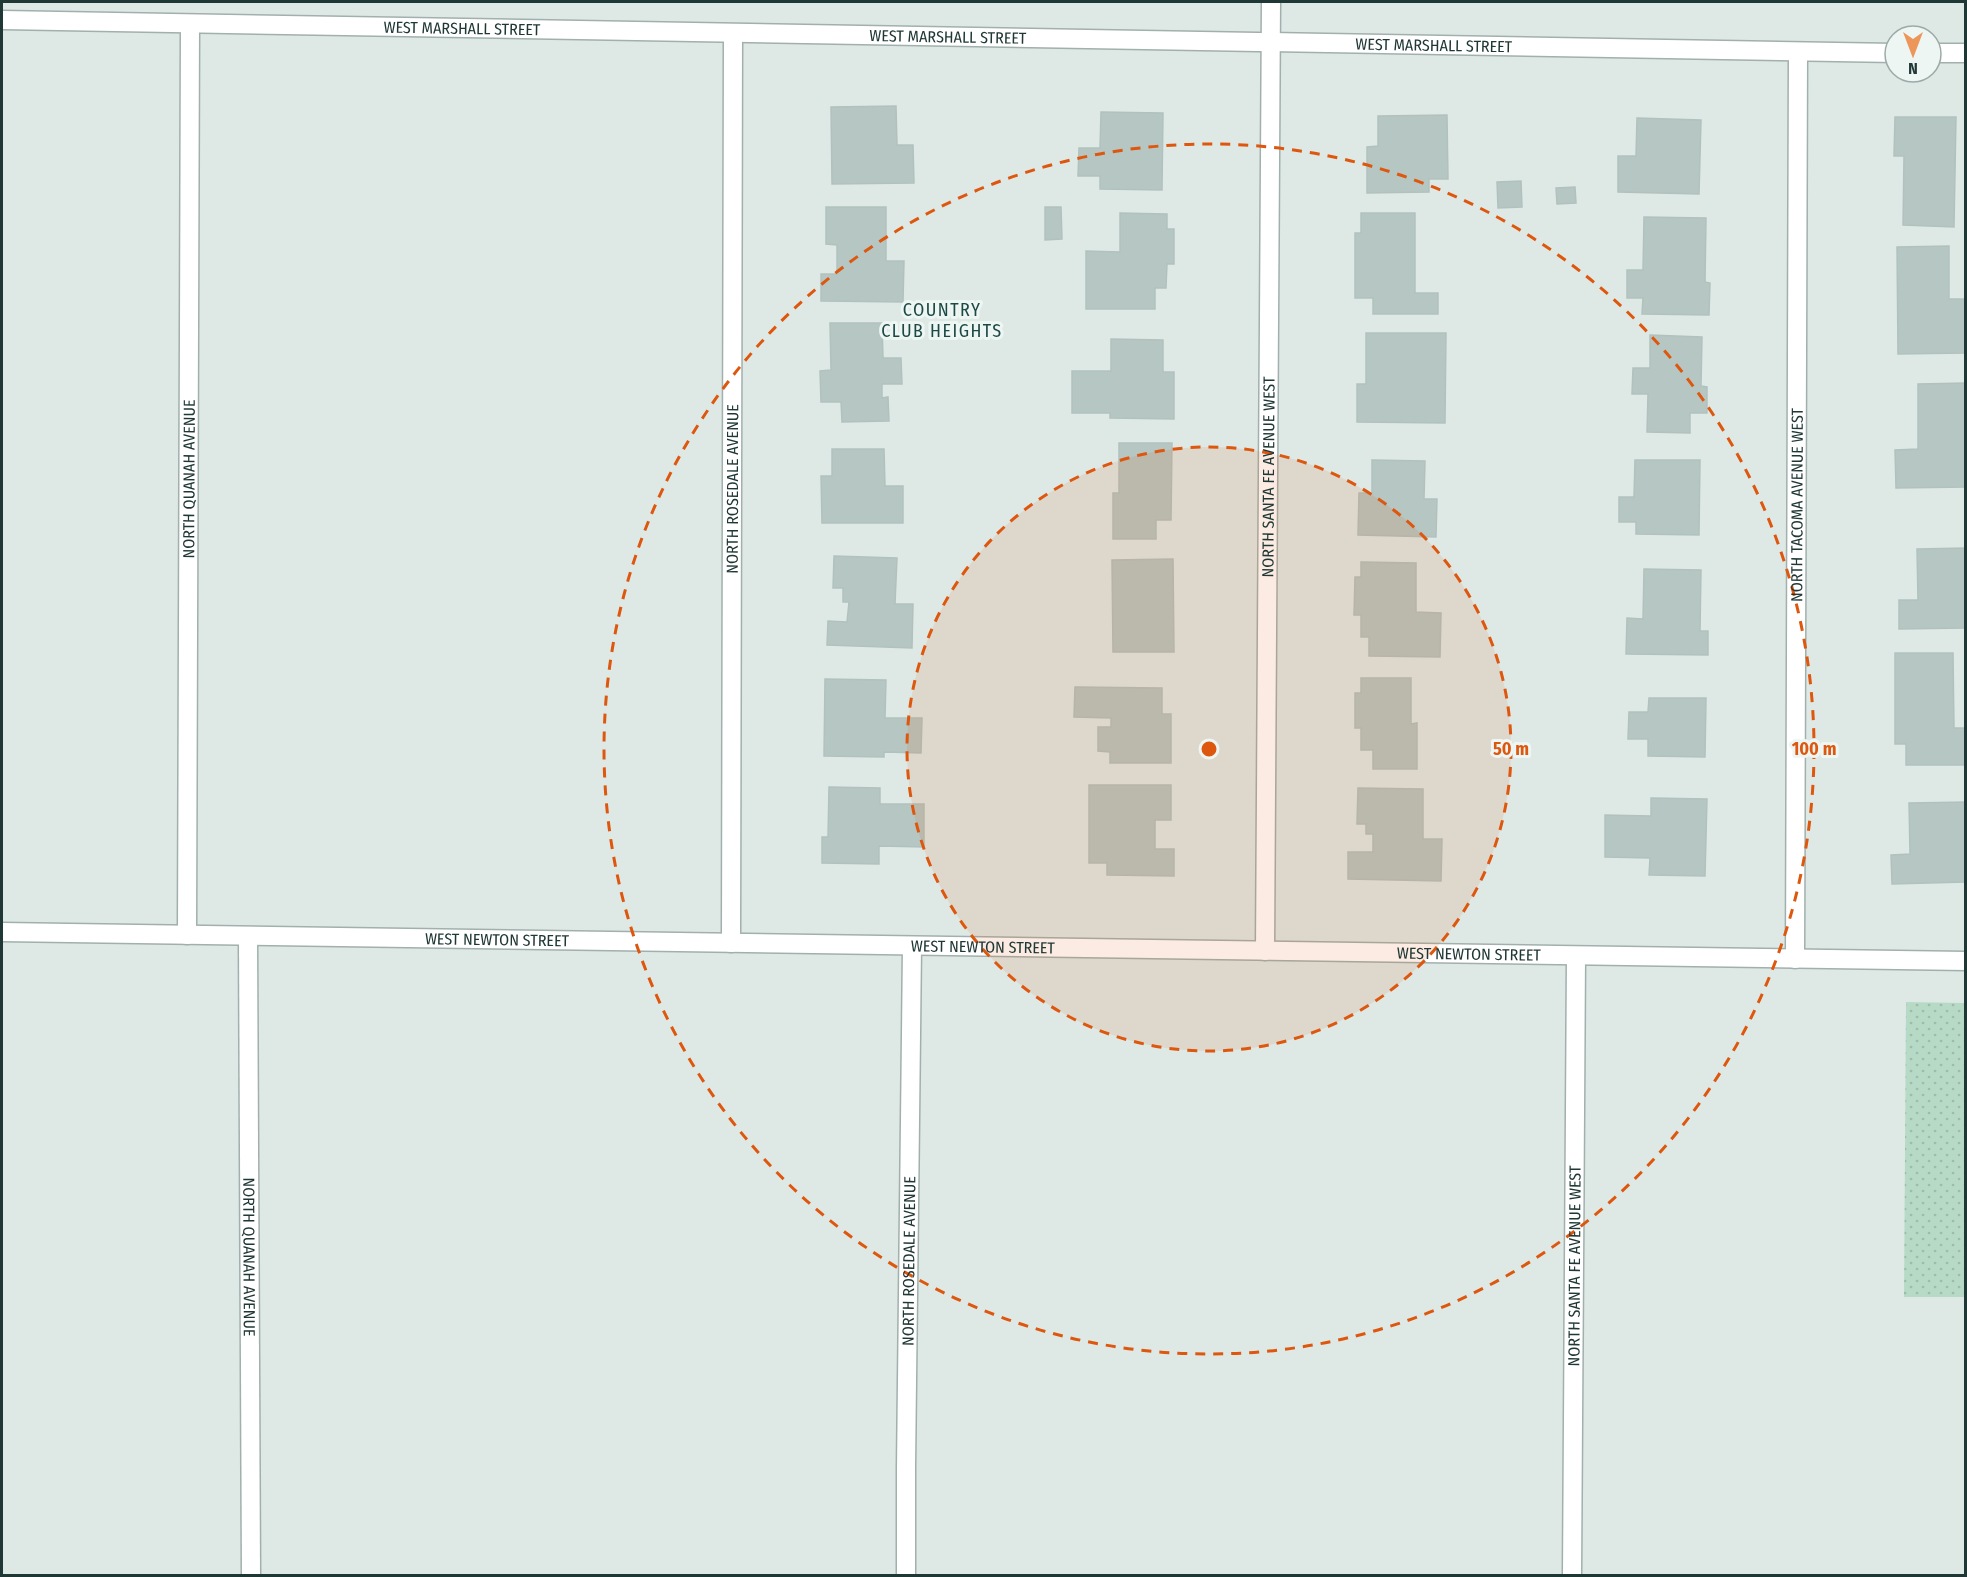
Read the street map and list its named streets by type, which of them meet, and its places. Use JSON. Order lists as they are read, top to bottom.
{
  "streets": {
    "street": [
      "WEST MARSHALL STREET",
      "NORTH SANTA FE AVENUE WEST",
      "NORTH QUANAH AVENUE",
      "NORTH ROSEDALE AVENUE",
      "NORTH TACOMA AVENUE WEST",
      "WEST NEWTON STREET"
    ]
  },
  "crossings": [
    ["WEST MARSHALL STREET", "NORTH SANTA FE AVENUE WEST"],
    ["WEST MARSHALL STREET", "NORTH QUANAH AVENUE"],
    ["WEST MARSHALL STREET", "NORTH ROSEDALE AVENUE"],
    ["WEST MARSHALL STREET", "NORTH TACOMA AVENUE WEST"],
    ["NORTH SANTA FE AVENUE WEST", "WEST NEWTON STREET"],
    ["NORTH QUANAH AVENUE", "WEST NEWTON STREET"],
    ["NORTH ROSEDALE AVENUE", "WEST NEWTON STREET"],
    ["NORTH TACOMA AVENUE WEST", "WEST NEWTON STREET"]
  ],
  "districts": ["COUNTRY CLUB HEIGHTS"],
  "north": "bottom",
  "rings": ["50 m", "100 m"]
}
